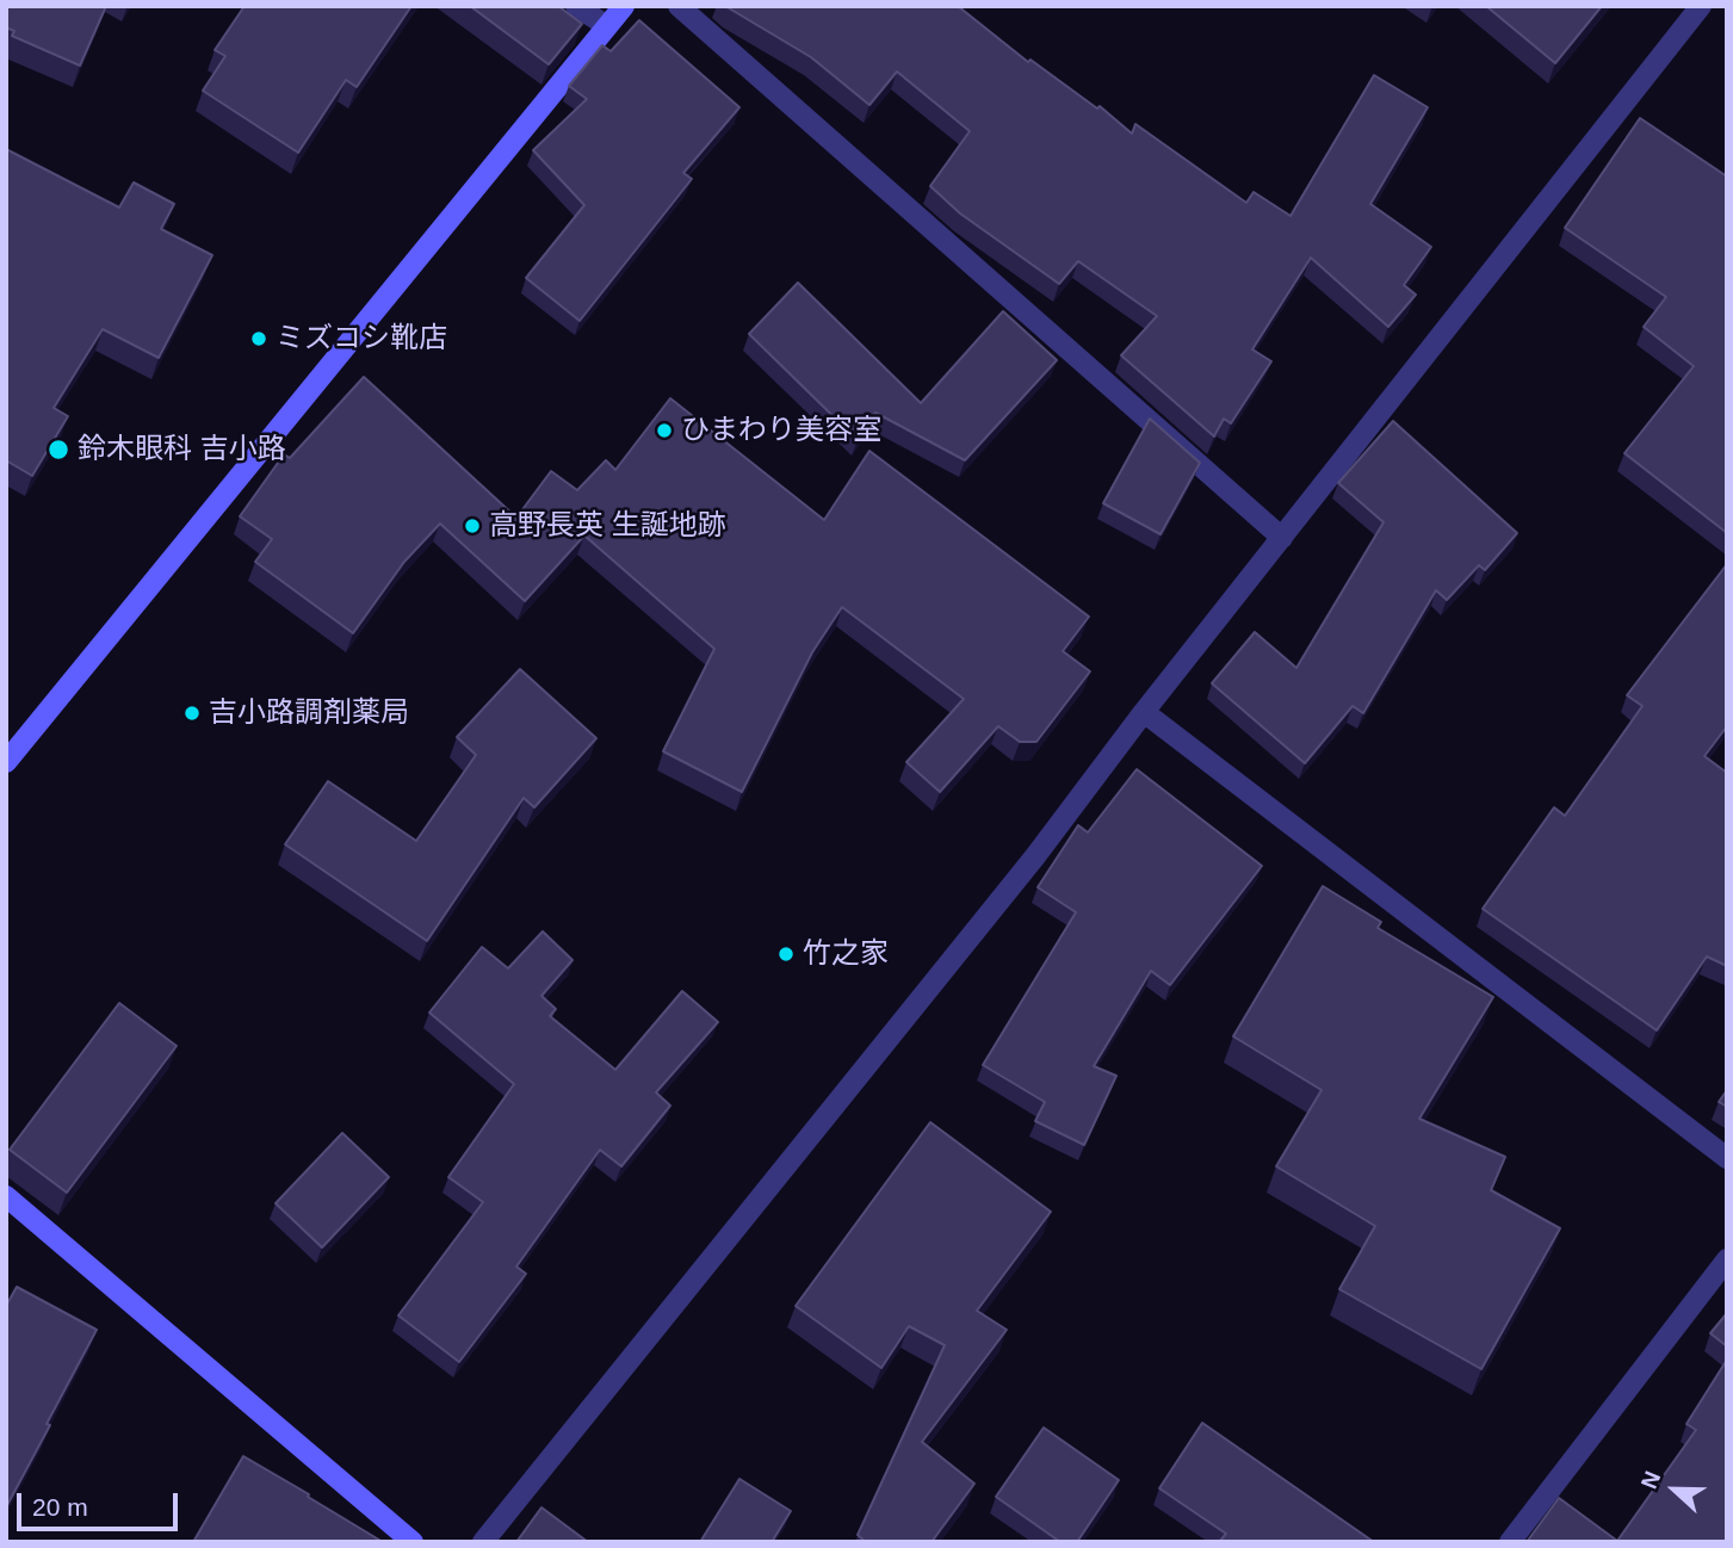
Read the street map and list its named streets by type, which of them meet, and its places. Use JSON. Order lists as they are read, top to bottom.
{
  "places": [
    "ミズコシ靴店",
    "ひまわり美容室",
    "鈴木眼科 吉小路",
    "高野長英 生誕地跡",
    "吉小路調剤薬局",
    "竹之家"
  ],
  "scale_bar": "20 m",
  "north": "left"
}
